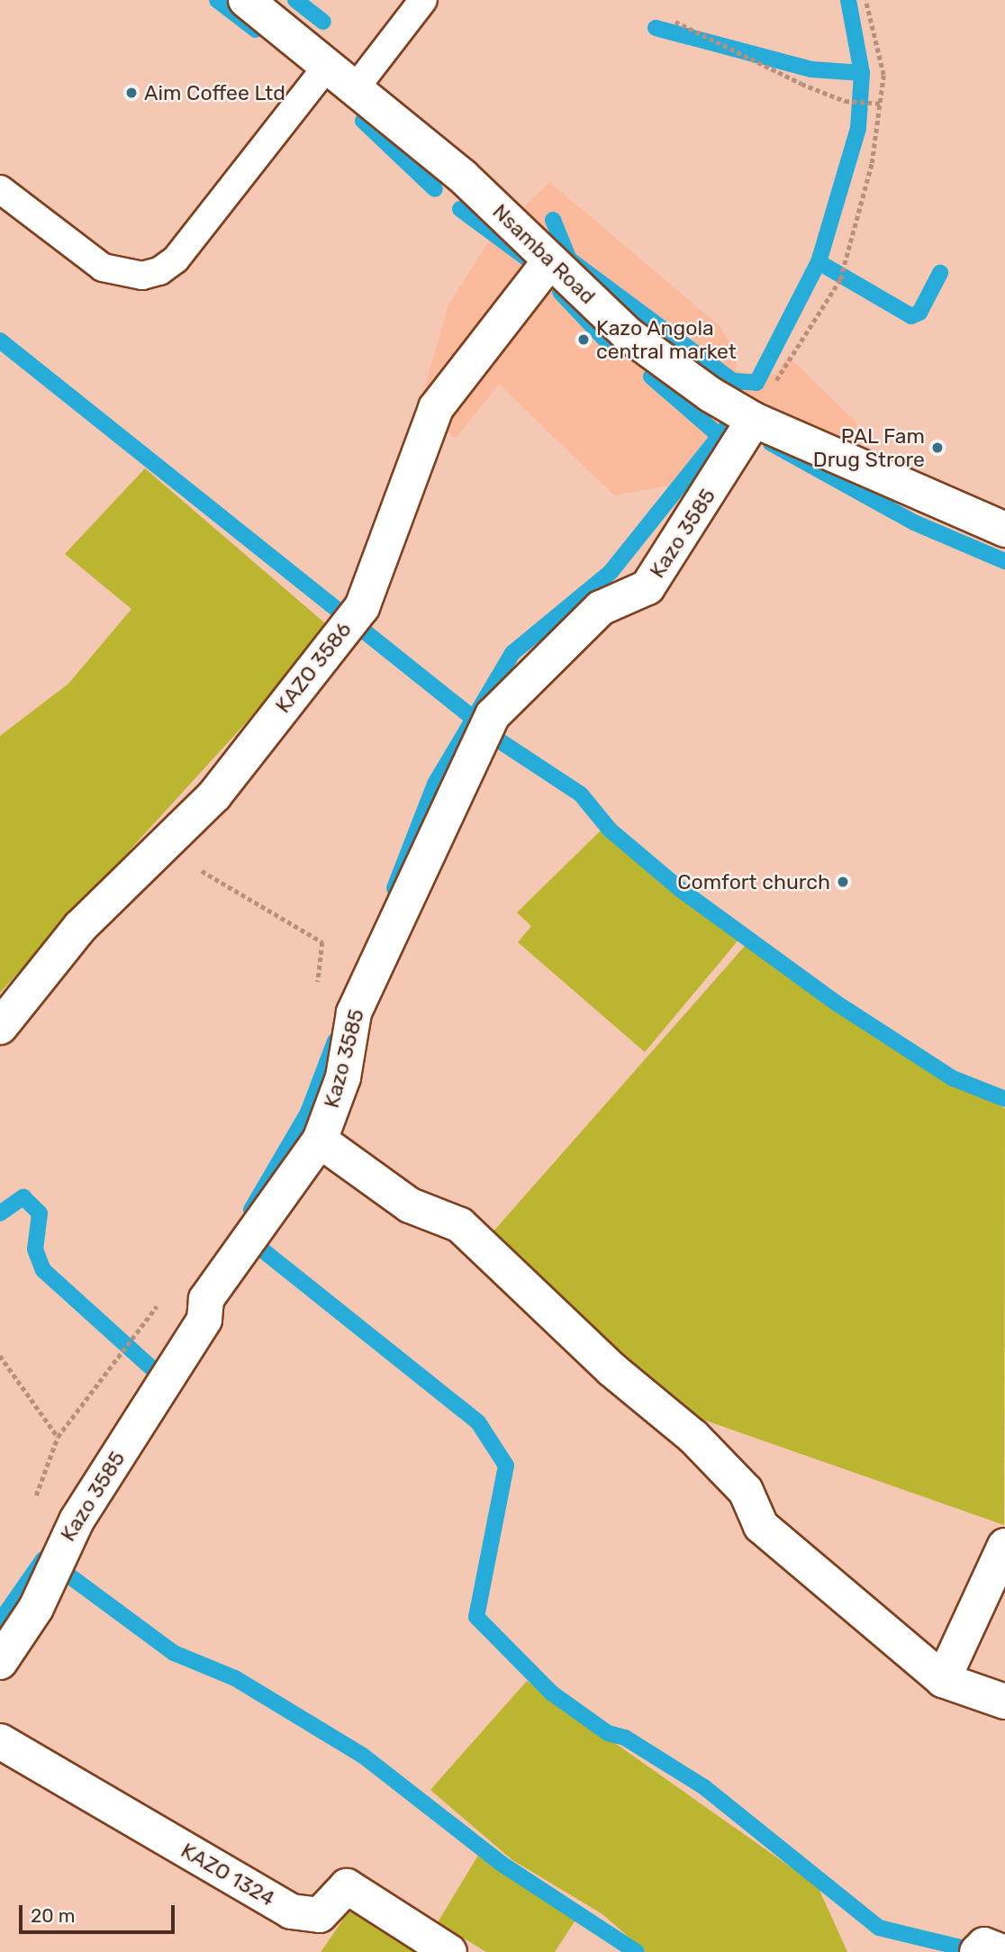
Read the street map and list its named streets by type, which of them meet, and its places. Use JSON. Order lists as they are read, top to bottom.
{
  "streets": {
    "street": [
      "Nsamba Road",
      "Kazo 3585",
      "KAZO 3586",
      "KAZO 1324"
    ]
  },
  "crossings": [
    ["Nsamba Road", "Kazo 3585"],
    ["Nsamba Road", "KAZO 3586"]
  ],
  "places": [
    "Aim Coffee Ltd",
    "Kazo Angola central market",
    "PAL Fam Drug Strore",
    "Comfort church"
  ],
  "scale_bar": "20 m"
}
